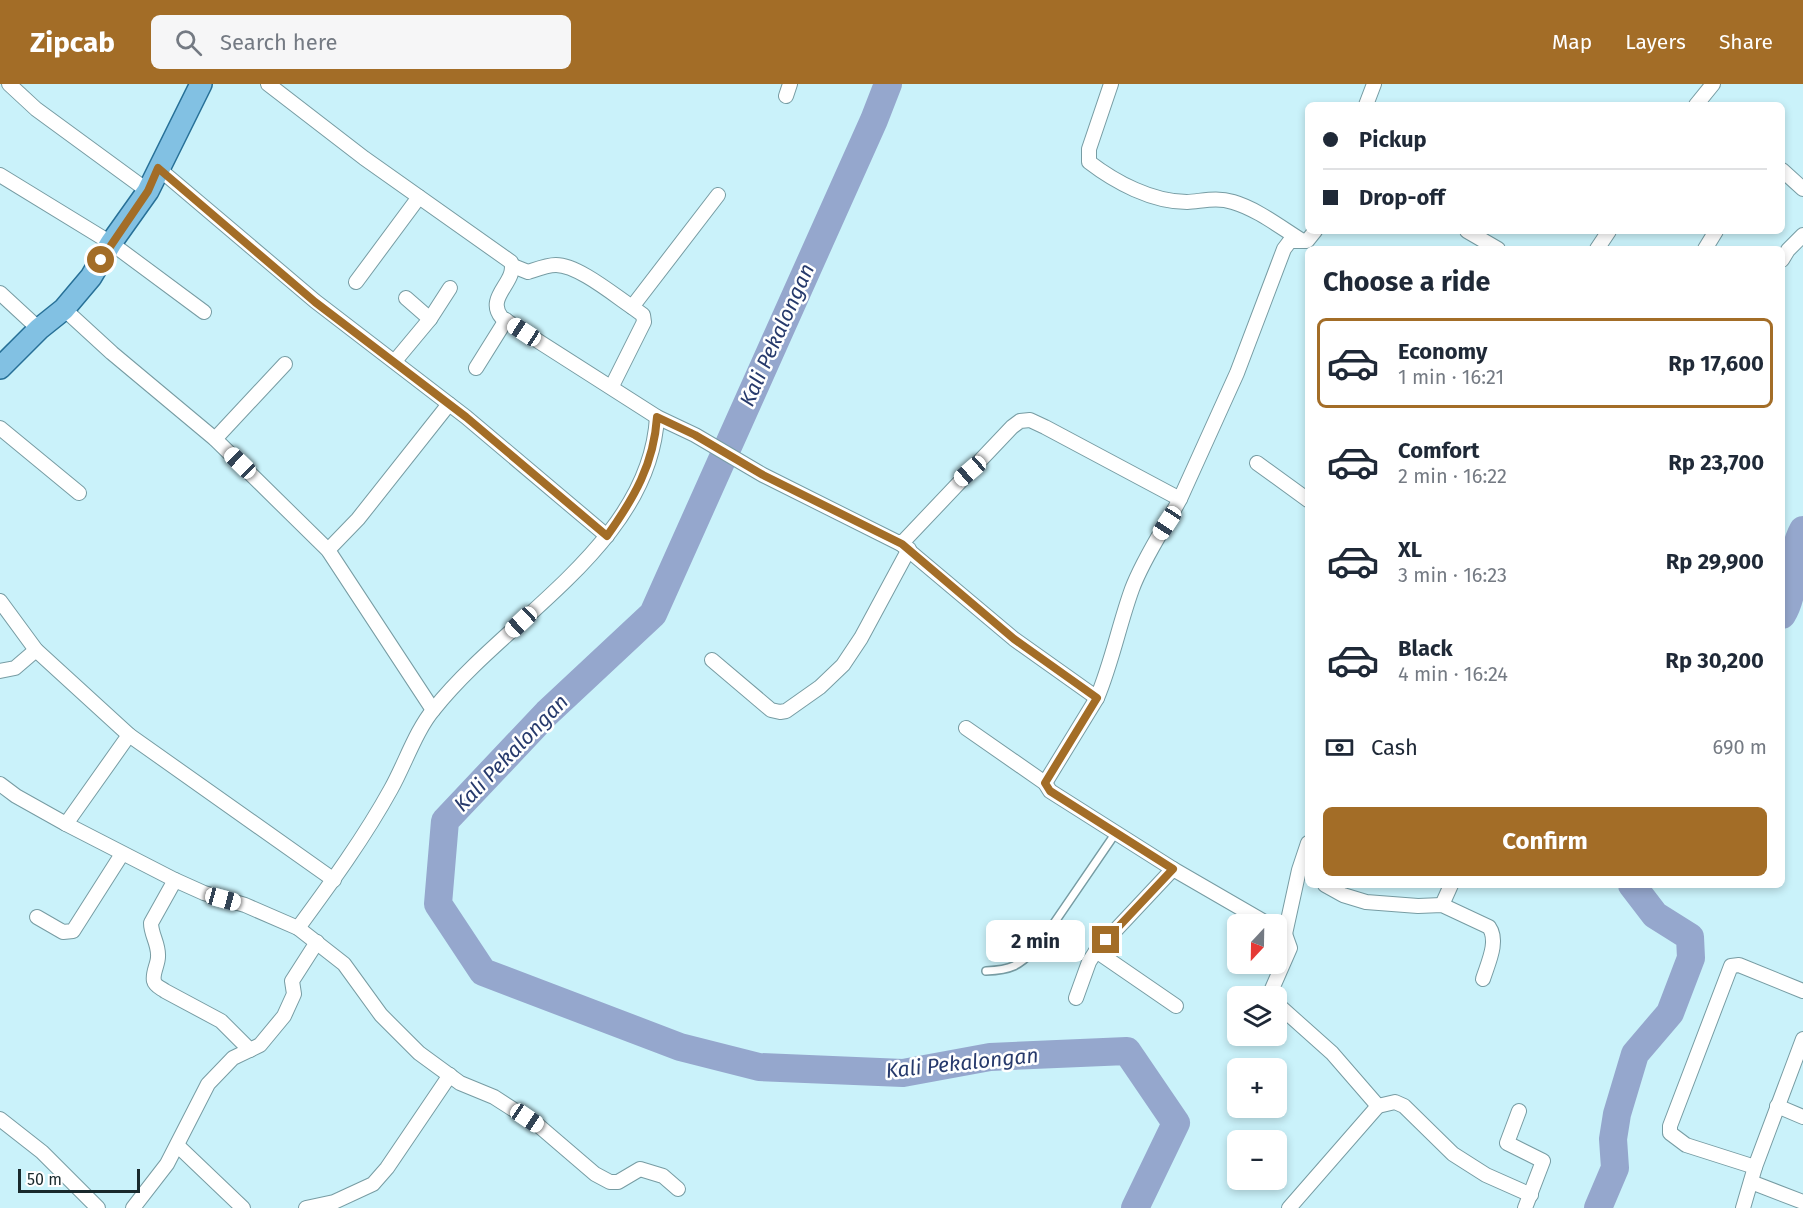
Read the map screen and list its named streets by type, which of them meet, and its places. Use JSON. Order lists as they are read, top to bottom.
{
  "water": ["Kali Pekalongan"],
  "scale_bar": "50 m",
  "north": "bottom",
  "page": {
    "header": "Zipcab",
    "search": "Search here",
    "nav": ["Map", "Layers", "Share"],
    "banner": ["Pickup", "Drop-off"],
    "heading": "Choose a ride",
    "list": [
      {
        "name": "Economy",
        "note": "1 min · 16:21",
        "value": "Rp 17,600"
      },
      {
        "name": "Comfort",
        "note": "2 min · 16:22",
        "value": "Rp 23,700"
      },
      {
        "name": "XL",
        "note": "3 min · 16:23",
        "value": "Rp 29,900"
      },
      {
        "name": "Black",
        "note": "4 min · 16:24",
        "value": "Rp 30,200"
      }
    ],
    "pay": ["Cash", "690 m"],
    "buttons": "Confirm",
    "map_buttons": ["+", "−"],
    "bubble": "2 min",
    "scale": "50 m"
  }
}
